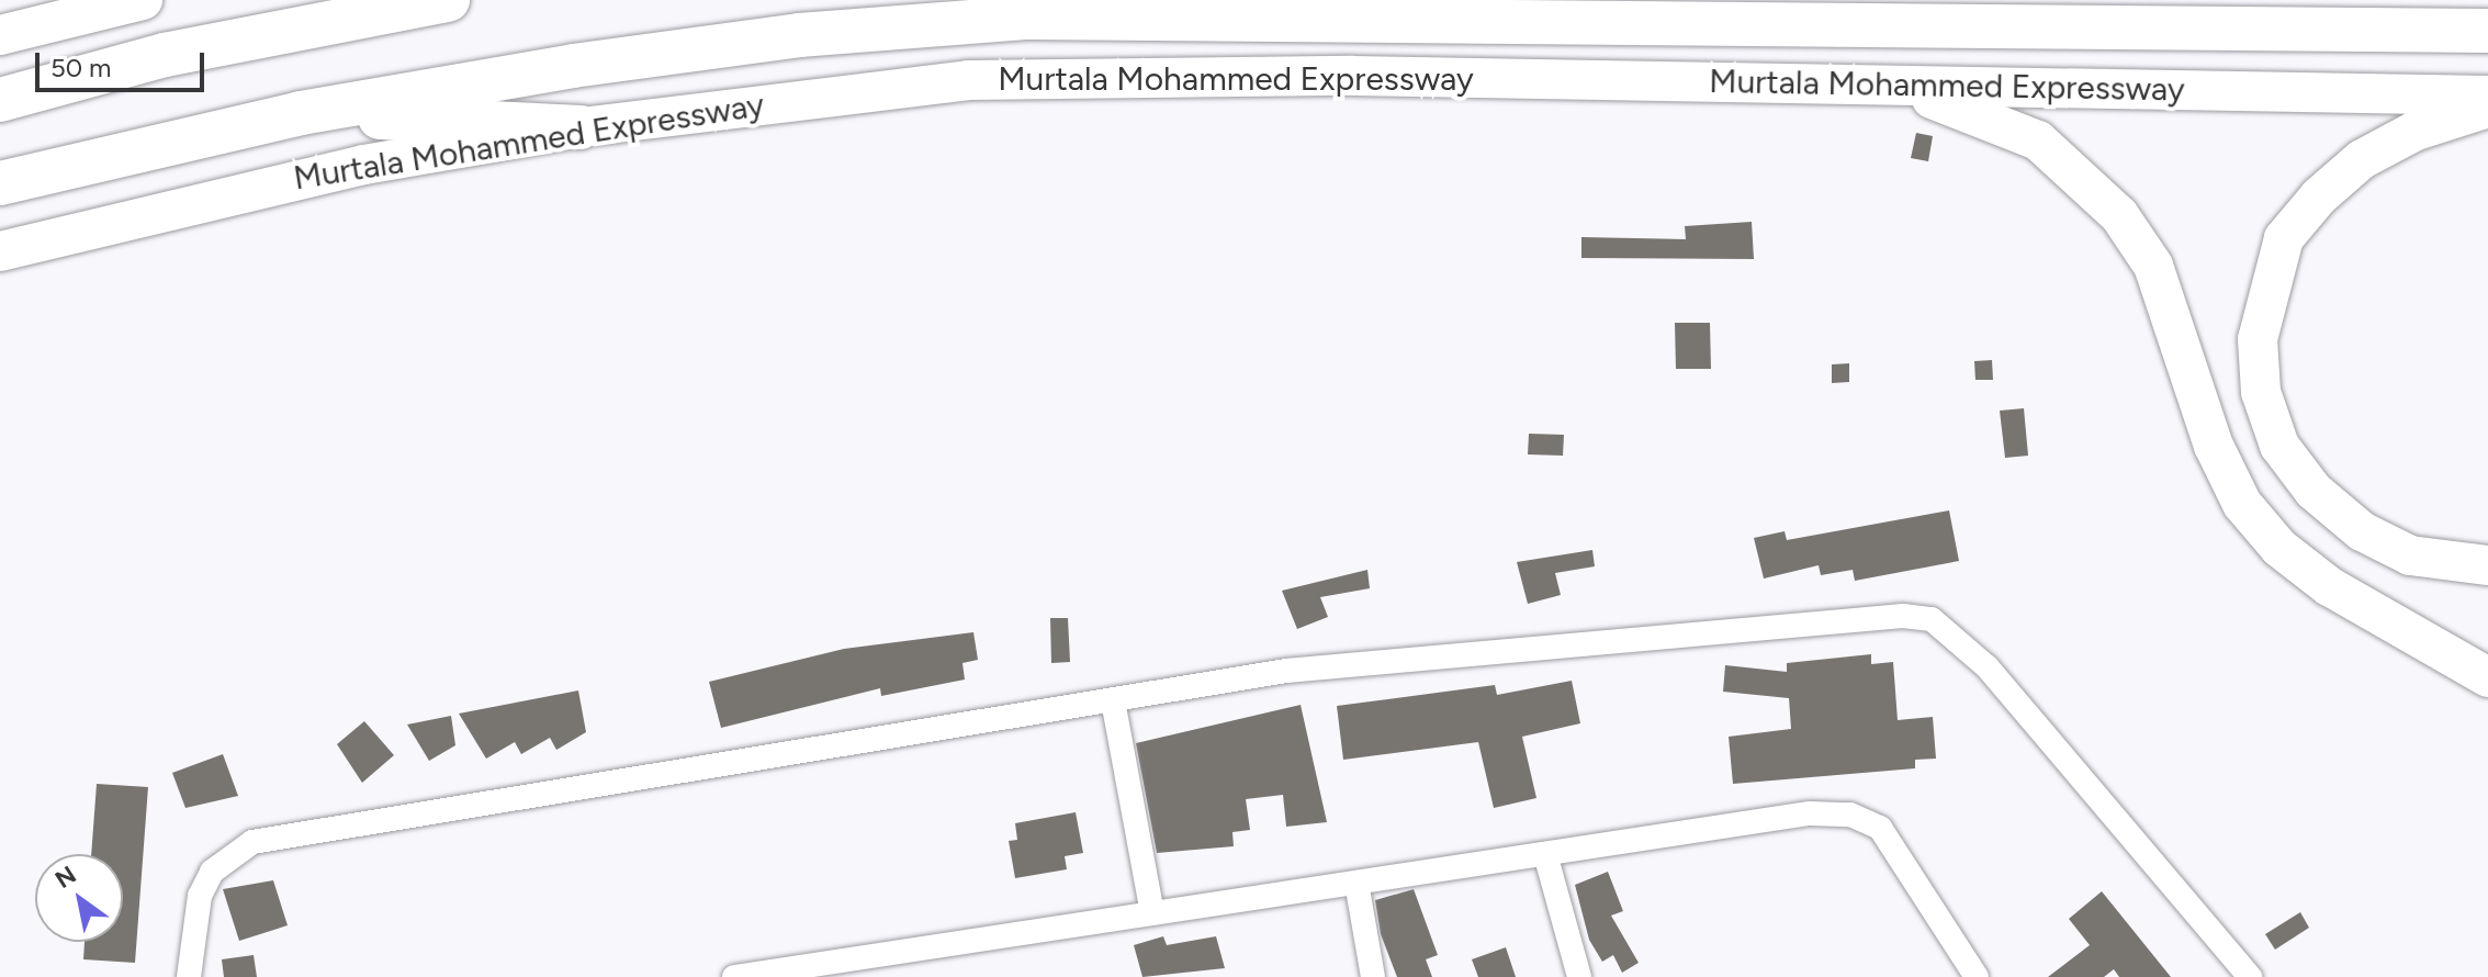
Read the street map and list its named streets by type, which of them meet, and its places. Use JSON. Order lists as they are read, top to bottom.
{
  "streets": {
    "highway": ["Murtala Mohammed Expressway"]
  },
  "scale_bar": "50 m",
  "north": "top left"
}
